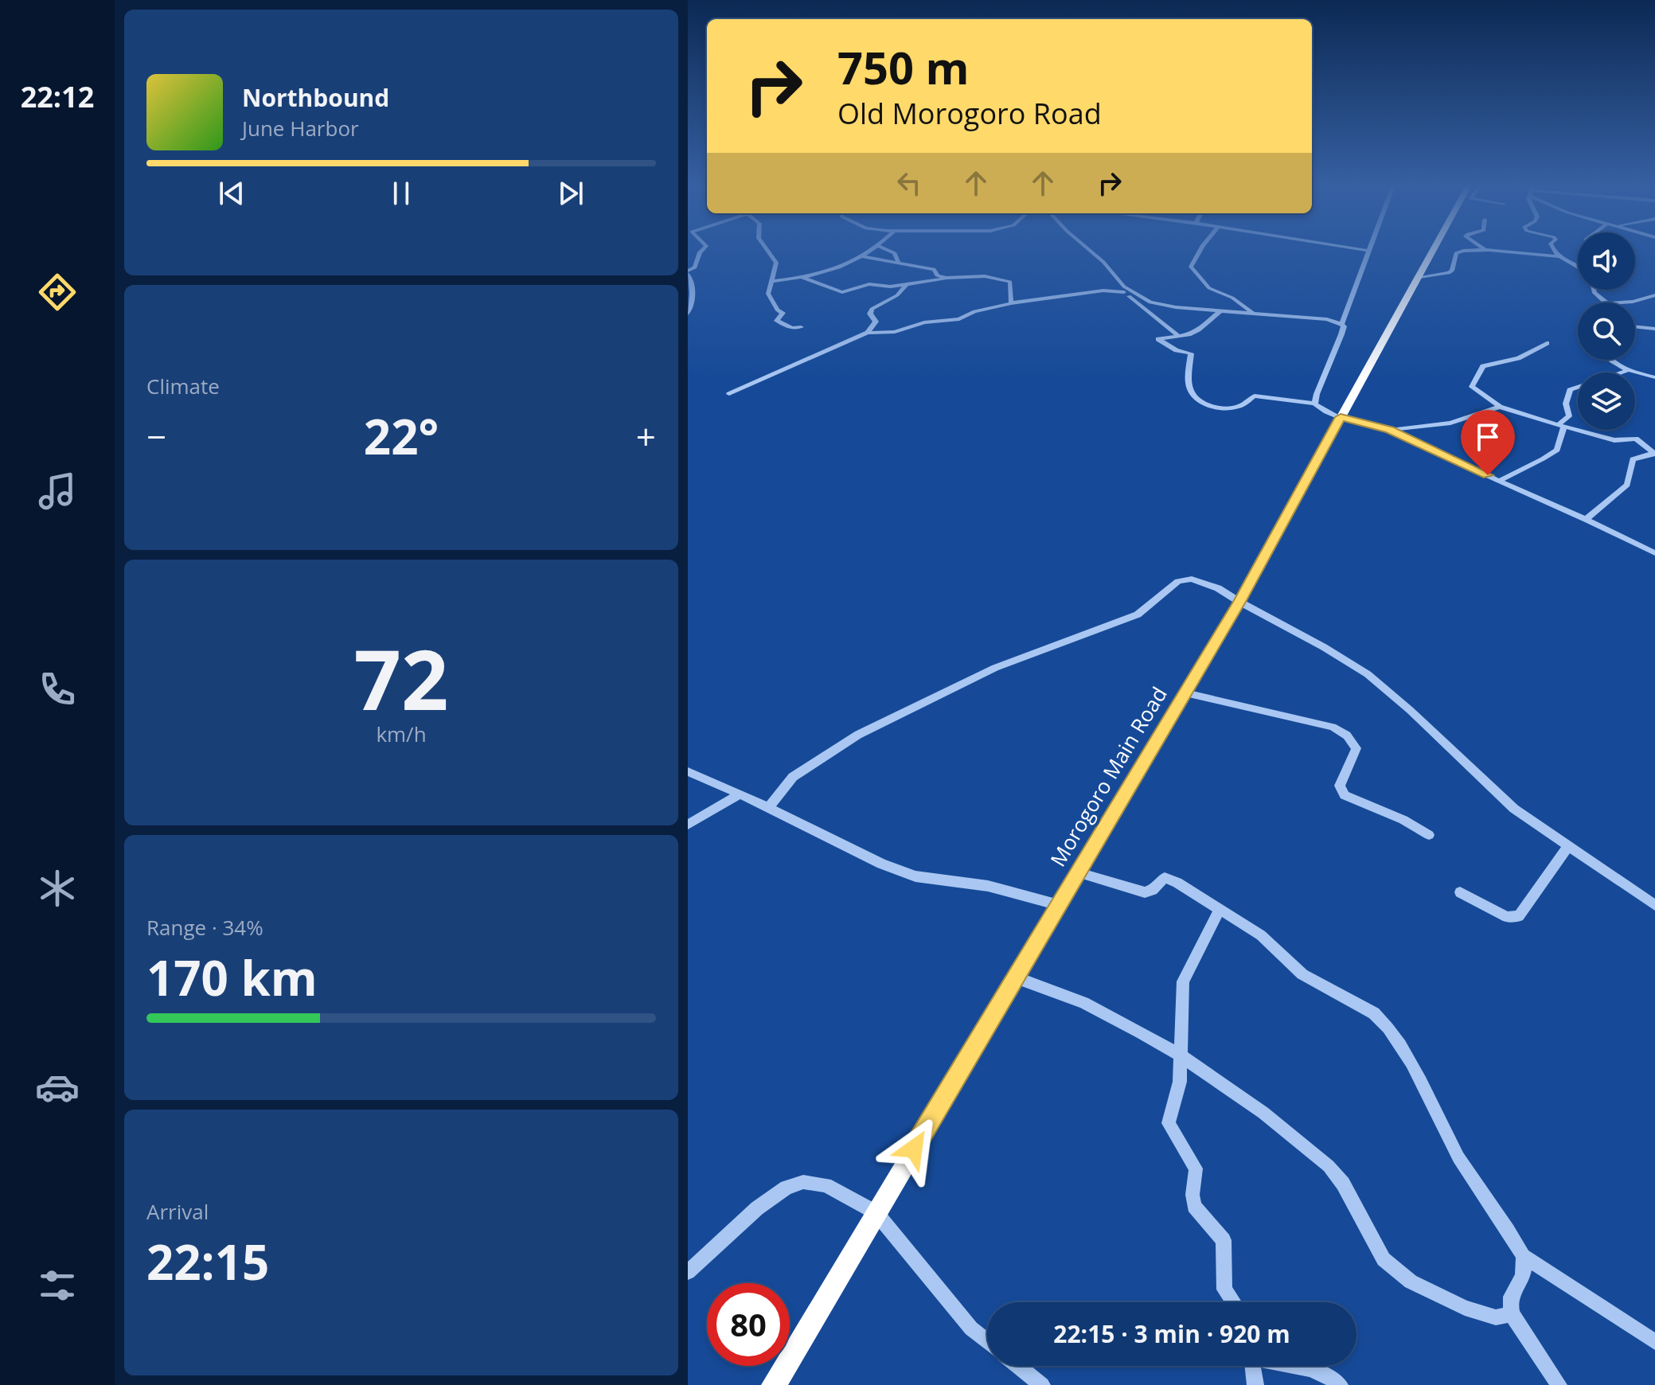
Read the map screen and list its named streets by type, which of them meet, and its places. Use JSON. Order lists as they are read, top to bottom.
{
  "streets": {
    "highway": ["Morogoro Main Road"]
  },
  "page": {
    "tabs": "22:12",
    "turn": ["750 m", "Old Morogoro Road"],
    "song": ["Northbound", "June Harbor"],
    "tile": [
      "Climate",
      ["72", "km/h"],
      ["Range · 34%", "170 km"],
      ["Arrival", "22:15"]
    ],
    "heat": ["−", "22°", "+"],
    "limit": "80",
    "trip": "22:15 · 3 min · 920 m"
  }
}
